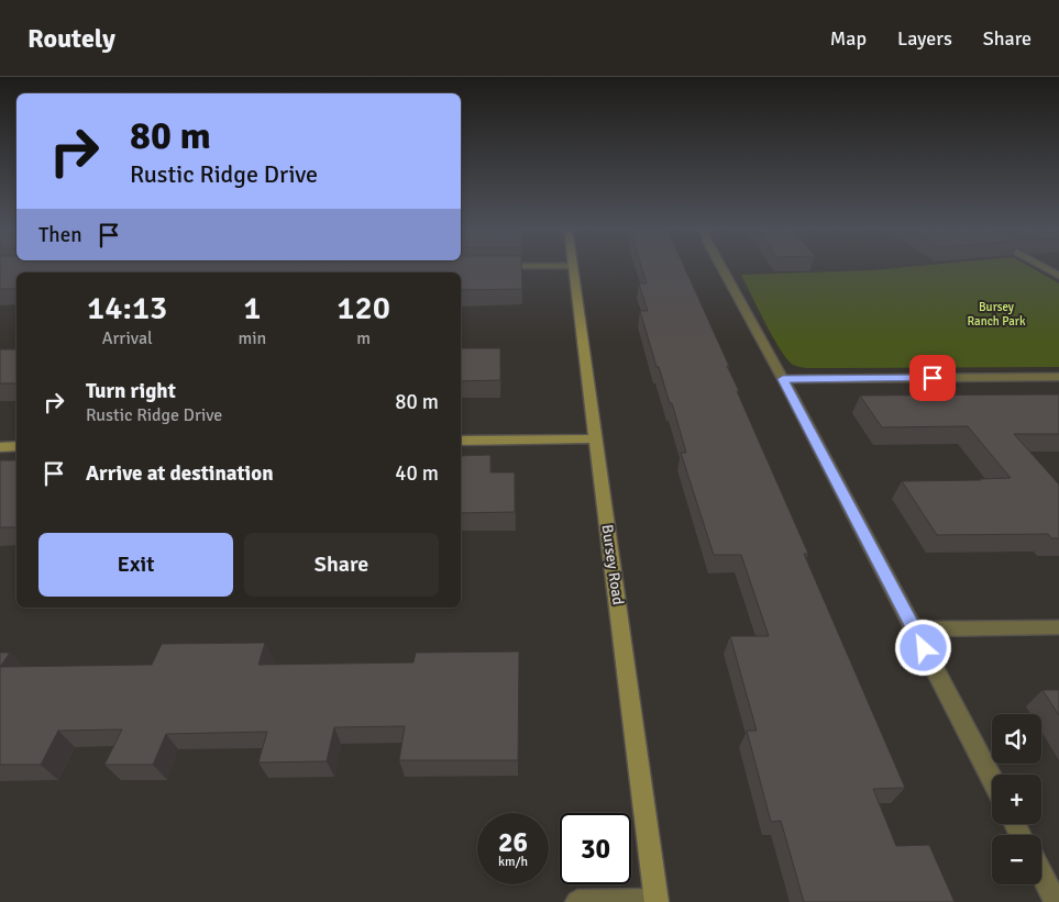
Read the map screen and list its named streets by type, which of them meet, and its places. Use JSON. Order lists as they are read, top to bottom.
{
  "streets": {
    "street": ["Bursey Road"]
  },
  "parks": ["Bursey Ranch Park"],
  "page": {
    "header": "Routely",
    "nav": ["Map", "Layers", "Share"],
    "turn": ["80 m", "Rustic Ridge Drive"],
    "then": "Then",
    "eta": [
      "14:13",
      "Arrival",
      "1",
      "min",
      "120",
      "m"
    ],
    "list": [
      {
        "name": "Turn right",
        "note": "Rustic Ridge Drive",
        "value": "80 m"
      },
      {
        "name": "Arrive at destination",
        "value": "40 m"
      }
    ],
    "buttons": ["Exit", "Share"],
    "map_buttons": ["+", "−"],
    "speed": "26 km/h",
    "limit": "30"
  }
}
